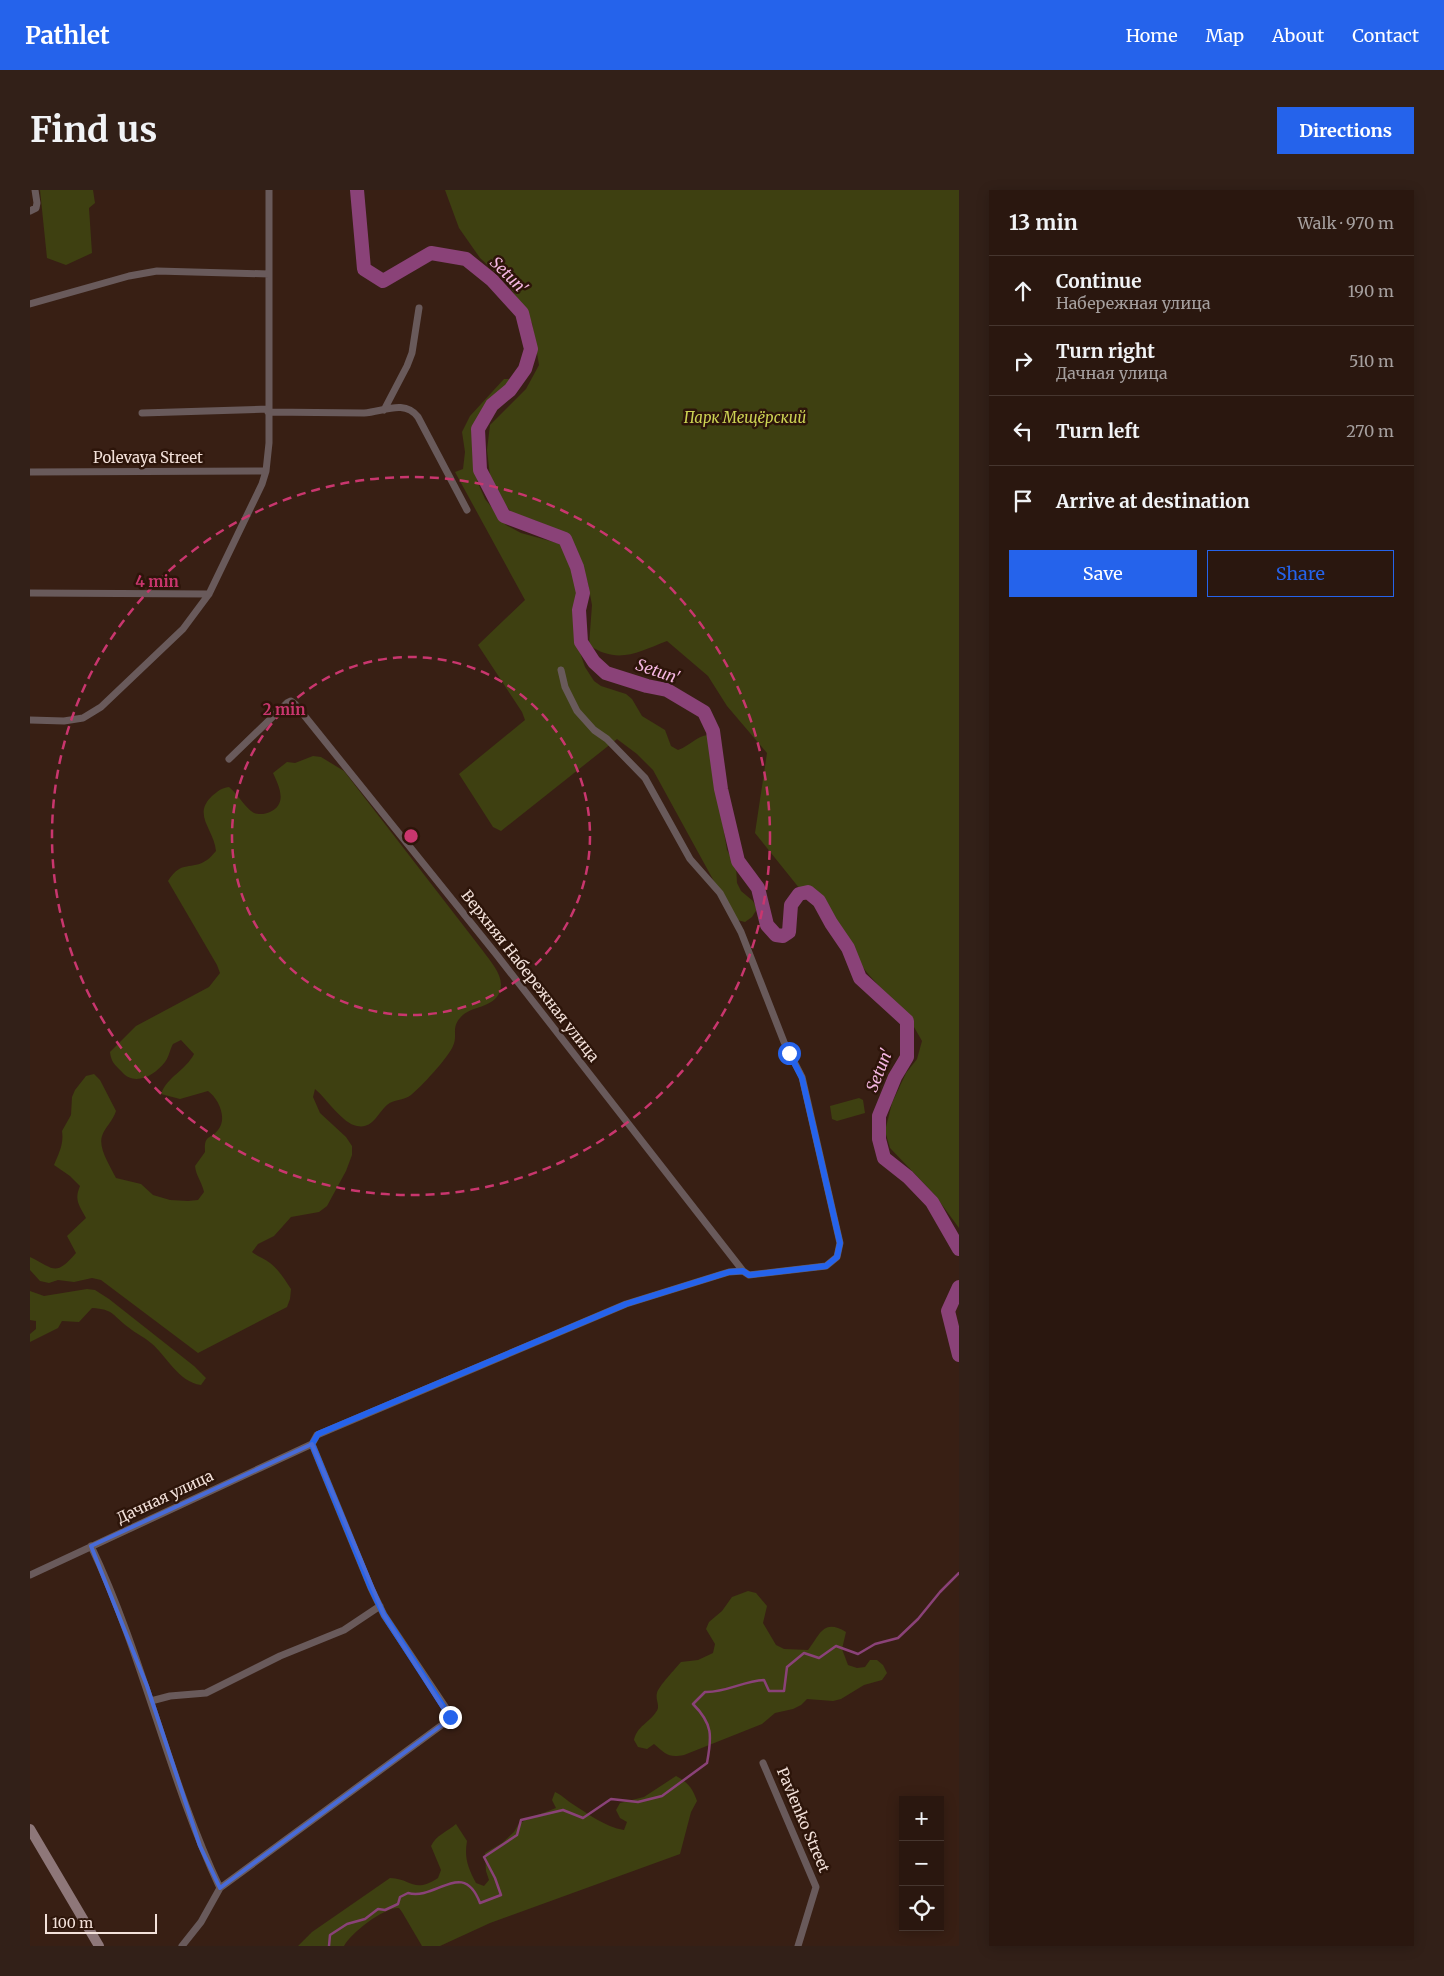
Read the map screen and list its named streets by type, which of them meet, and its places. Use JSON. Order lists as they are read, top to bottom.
{
  "streets": {
    "street": [
      "Polevaya Street",
      "Верхняя Набережная улица",
      "Дачная улица",
      "Pavlenko Street"
    ]
  },
  "water": ["Setun'"],
  "parks": ["Парк Мещёрский"],
  "scale_bar": "100 m",
  "page": {
    "header": "Pathlet",
    "nav": [
      "Home",
      "Map",
      "About",
      "Contact"
    ],
    "buttons": [
      "Directions",
      ["Save", "Share"]
    ],
    "title": "Find us",
    "heading": ["13 min", "Walk · 970 m"],
    "list": [
      ["Continue", "Набережная улица", "190 m"],
      ["Turn right", "Дачная улица", "510 m"],
      ["Turn left", "270 m"],
      "Arrive at destination"
    ],
    "map_buttons": ["+", "−"],
    "scale": "100 m"
  },
  "rings": ["4 min", "2 min"]
}
